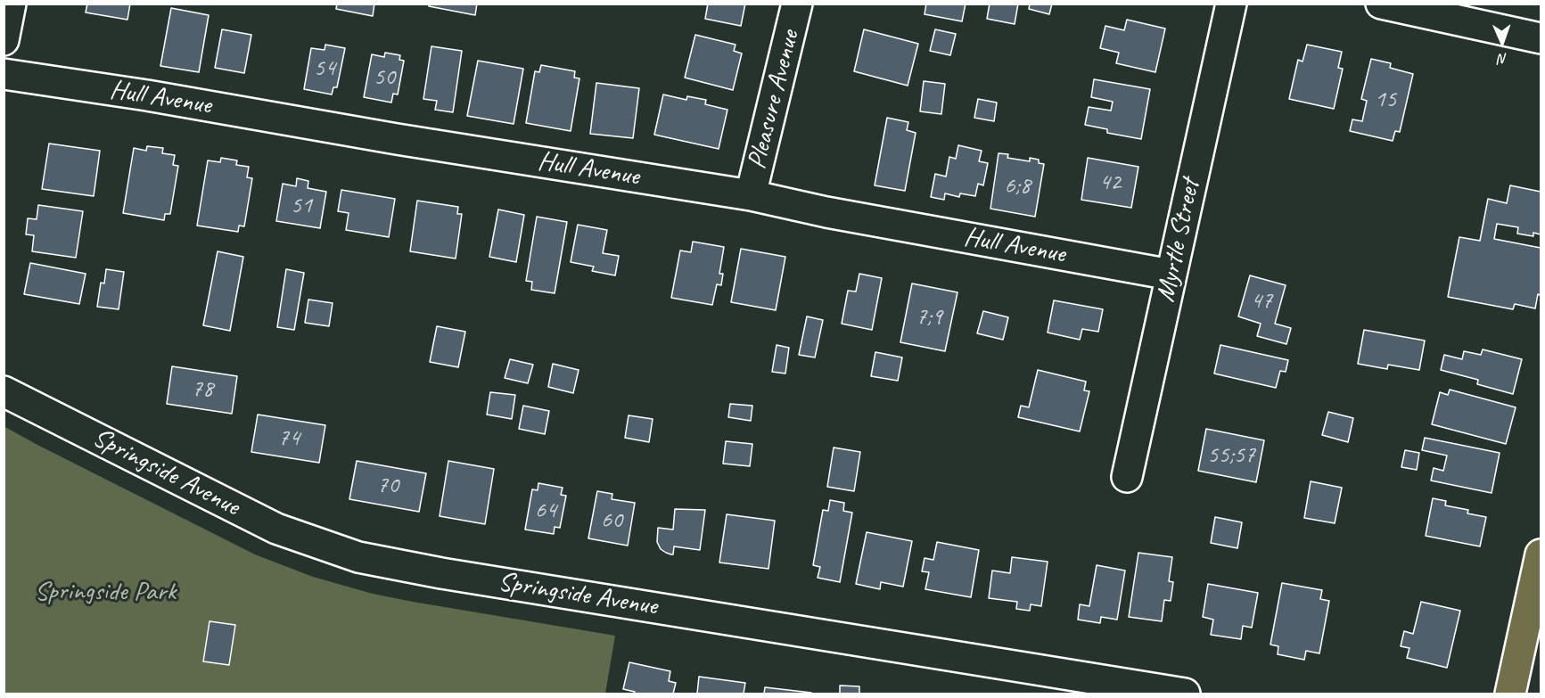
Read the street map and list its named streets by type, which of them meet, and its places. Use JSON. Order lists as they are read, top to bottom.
{
  "streets": {
    "street": [
      "Hull Avenue",
      "Pleasure Avenue",
      "Myrtle Street",
      "Springside Avenue"
    ]
  },
  "crossings": [
    ["Hull Avenue", "Pleasure Avenue"],
    ["Hull Avenue", "Myrtle Street"]
  ],
  "parks": ["Springside Park"],
  "house_numbers": [
    "54",
    "50",
    "15",
    "42",
    "6;8",
    "51",
    "47",
    "7;9",
    "78",
    "74",
    "55;57",
    "70",
    "64",
    "60"
  ],
  "north": "bottom"
}
